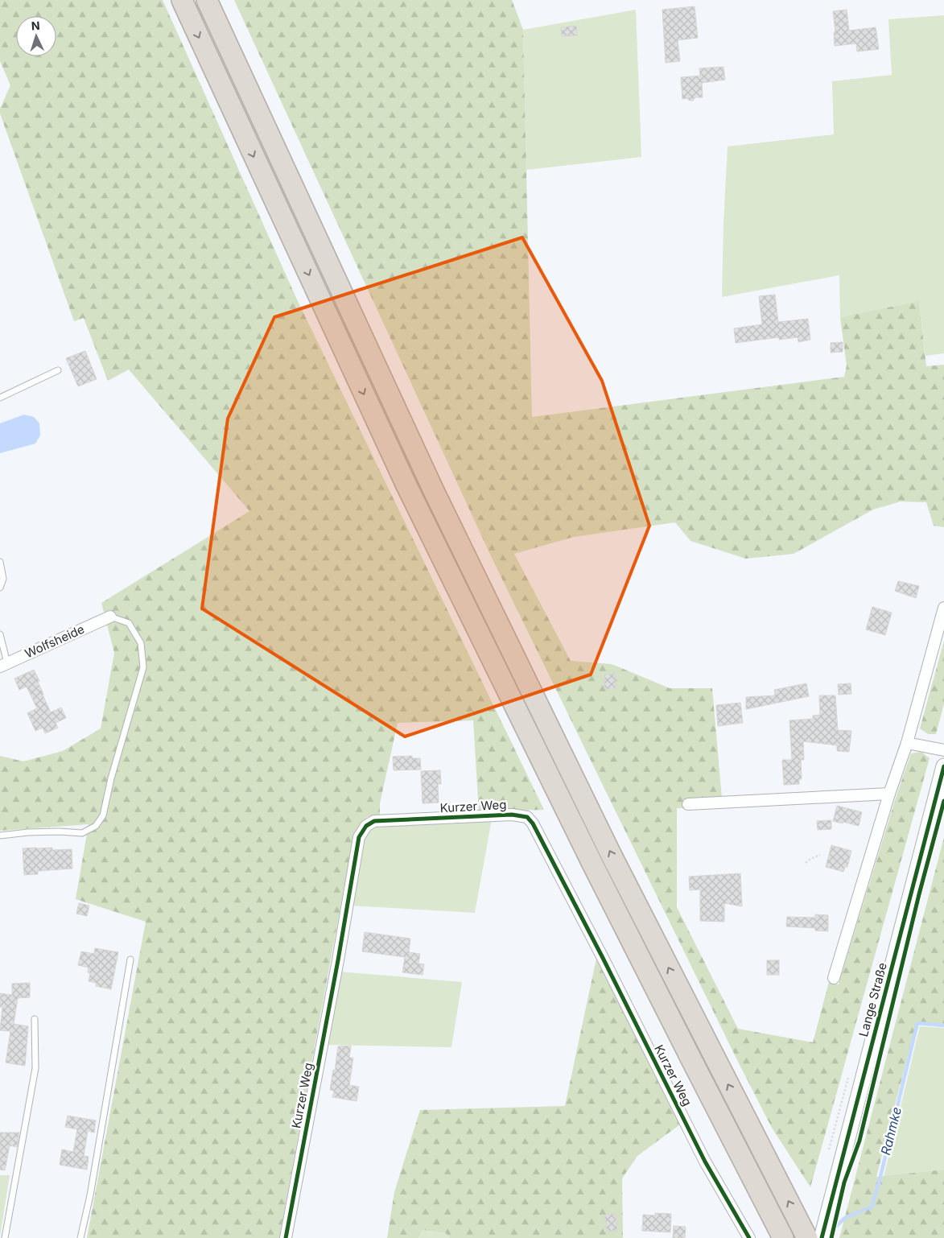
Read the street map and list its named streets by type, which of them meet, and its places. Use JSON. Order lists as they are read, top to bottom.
{
  "streets": {
    "street": ["Wolfsheide", "Kurzer Weg", "Lange Straße"]
  },
  "water": ["Rahmke"],
  "north": "top"
}
